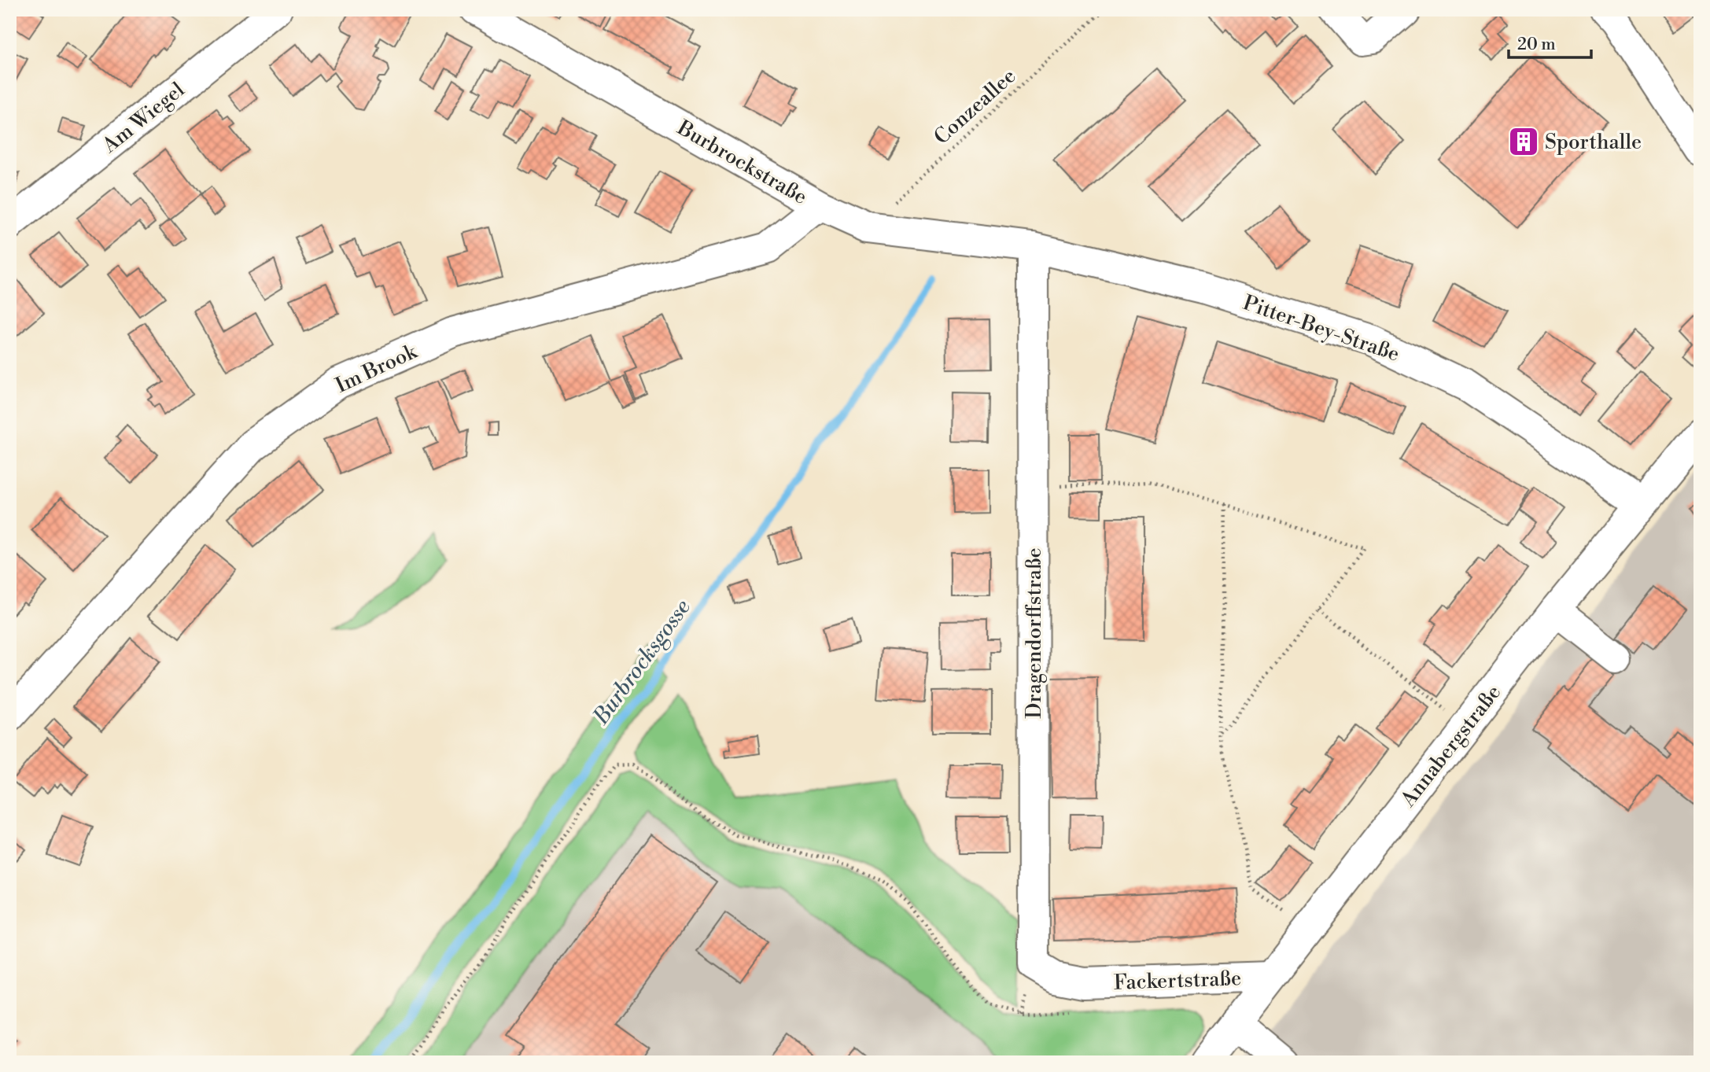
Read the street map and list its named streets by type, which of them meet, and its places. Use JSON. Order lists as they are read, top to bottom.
{
  "streets": {
    "street": [
      "Am Wiegel",
      "Burbrockstraße",
      "Pitter-Bey-Straße",
      "Im Brook",
      "Dragendorffstraße",
      "Annabergstraße",
      "Fackertstraße"
    ],
    "path": ["Conzeallee"]
  },
  "crossings": [
    ["Conzeallee", "Burbrockstraße"],
    ["Burbrockstraße", "Pitter-Bey-Straße"],
    ["Burbrockstraße", "Im Brook"],
    ["Burbrockstraße", "Dragendorffstraße"],
    ["Pitter-Bey-Straße", "Dragendorffstraße"],
    ["Pitter-Bey-Straße", "Annabergstraße"],
    ["Dragendorffstraße", "Fackertstraße"],
    ["Annabergstraße", "Fackertstraße"]
  ],
  "water": ["Burbrocksgosse"],
  "places": {
    "building": ["Sporthalle"]
  },
  "scale_bar": "20 m"
}
